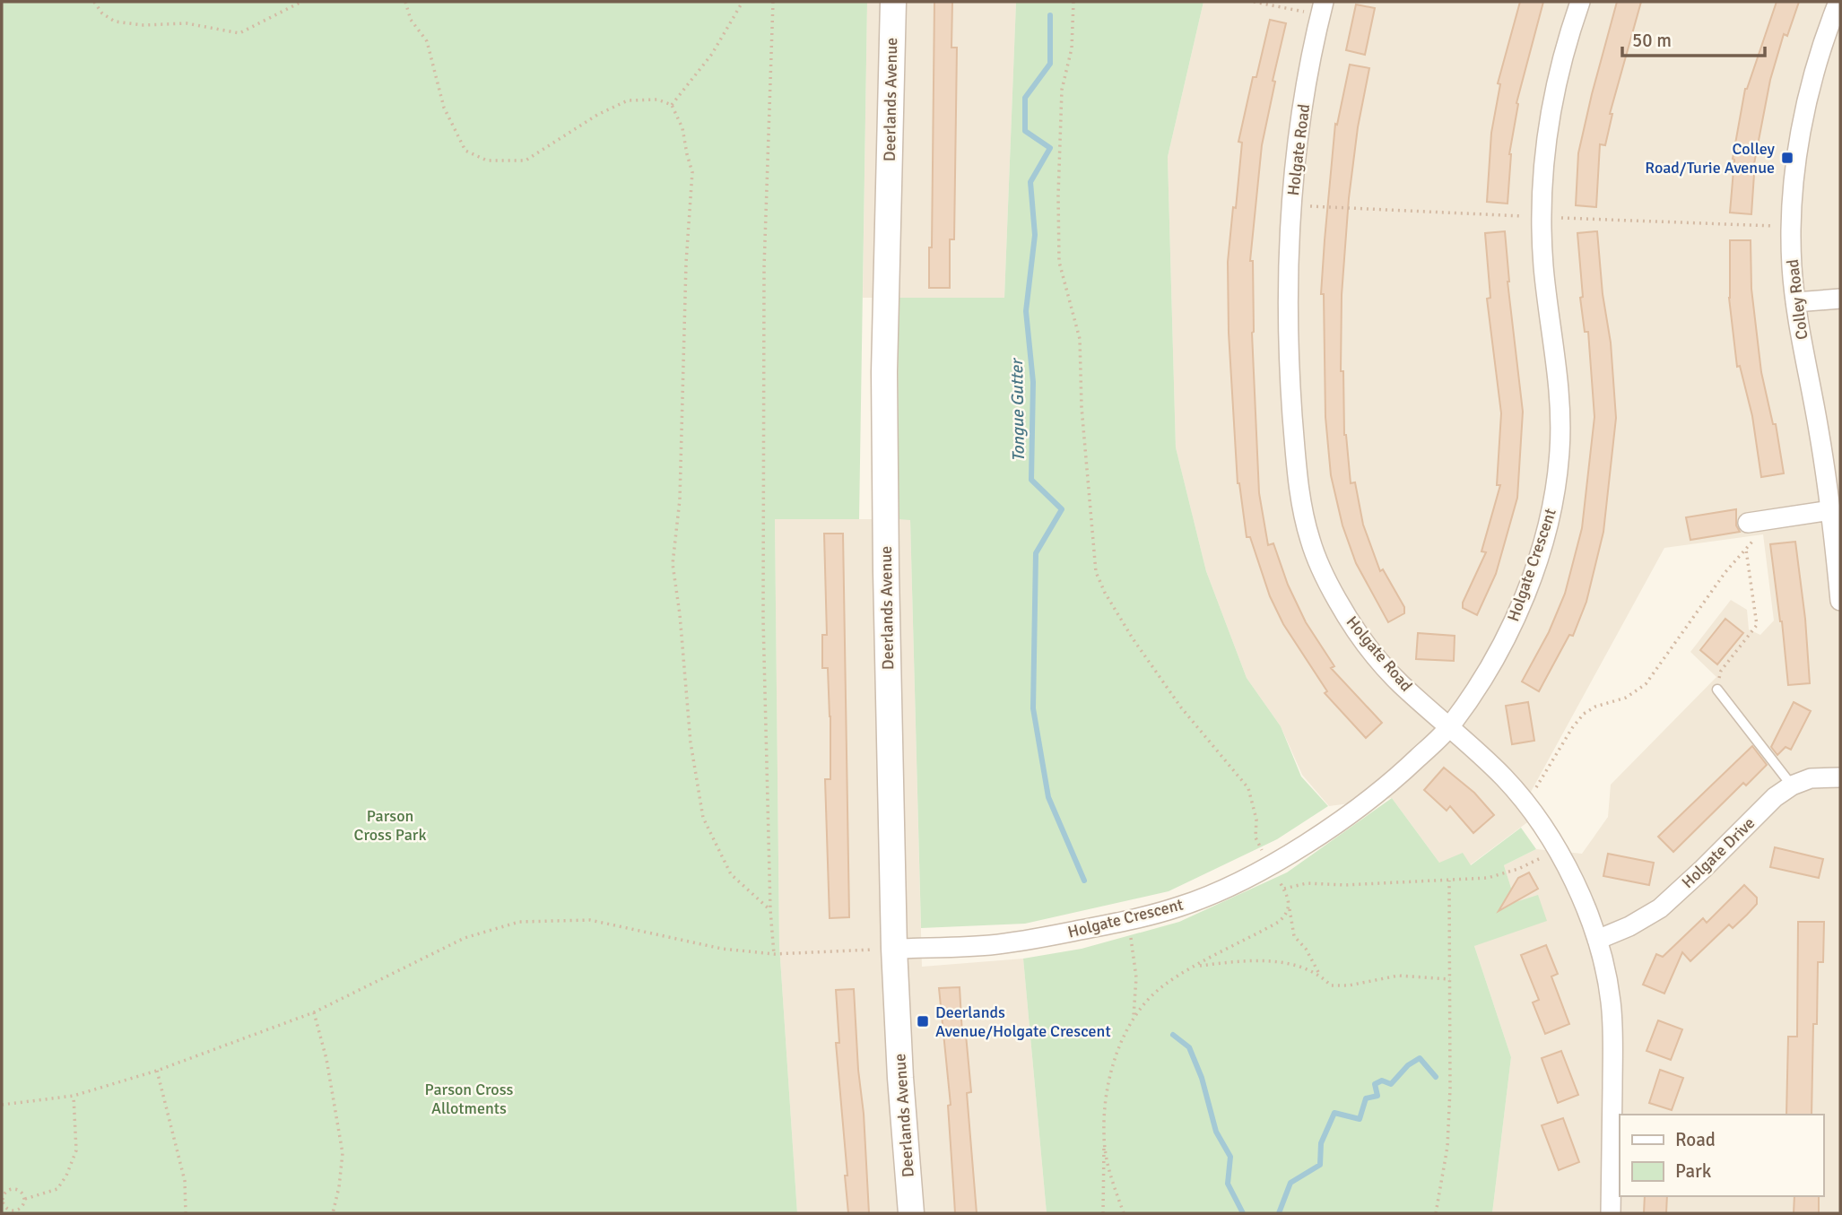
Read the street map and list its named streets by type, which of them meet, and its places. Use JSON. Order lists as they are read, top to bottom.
{
  "streets": {
    "street": [
      "Deerlands Avenue",
      "Holgate Road",
      "Colley Road",
      "Holgate Crescent",
      "Holgate Drive"
    ]
  },
  "crossings": [
    ["Deerlands Avenue", "Holgate Crescent"],
    ["Holgate Road", "Holgate Crescent"],
    ["Holgate Road", "Holgate Drive"]
  ],
  "water": ["Tongue Gutter"],
  "parks": ["Parson Cross Park", "Parson Cross Allotments"],
  "places": {
    "transit": ["Colley Road/Turie Avenue", "Deerlands Avenue/Holgate Crescent"]
  },
  "legend": ["Road", "Park"],
  "scale_bar": "50 m"
}
